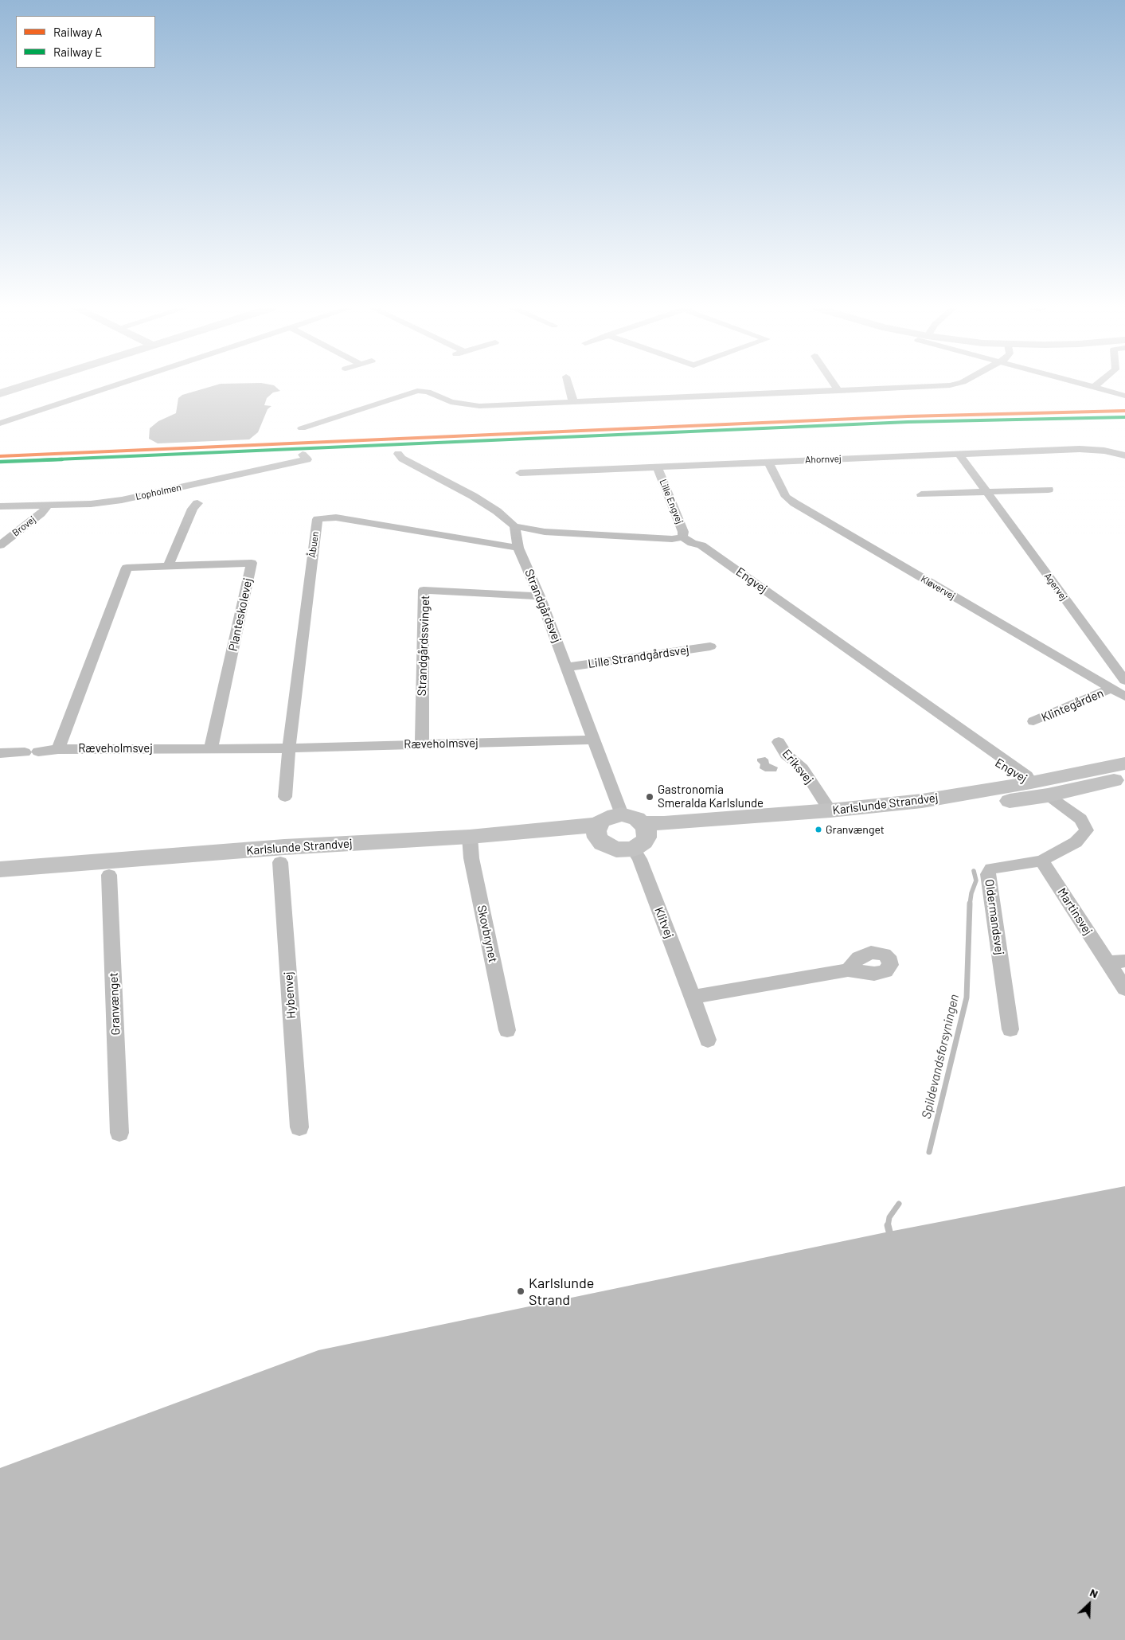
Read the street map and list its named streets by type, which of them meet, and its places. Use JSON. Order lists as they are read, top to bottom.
{
  "streets": {
    "main road": ["Karlslunde Strandvej"],
    "street": [
      "Ahornvej",
      "Lopholmen",
      "Lille Engvej",
      "Brovej",
      "Åbuen",
      "Engvej",
      "Agervej",
      "Kløvervej",
      "Strandgårdsvej",
      "Planteskolevej",
      "Strandgårdssvinget",
      "Lille Strandgårdsvej",
      "Klintegården",
      "Ræveholmsvej",
      "Eriksvej",
      "Martinsvej",
      "Oldermandsvej",
      "Klitvej",
      "Skovbrynet",
      "Hybenvej",
      "Granvænget"
    ]
  },
  "crossings": [
    ["Ahornvej", "Lille Engvej"],
    ["Ahornvej", "Agervej"],
    ["Ahornvej", "Kløvervej"],
    ["Lopholmen", "Brovej"],
    ["Lille Engvej", "Engvej"],
    ["Åbuen", "Strandgårdsvej"],
    ["Åbuen", "Ræveholmsvej"],
    ["Engvej", "Karlslunde Strandvej"],
    ["Kløvervej", "Klintegården"],
    ["Strandgårdsvej", "Strandgårdssvinget"],
    ["Strandgårdsvej", "Lille Strandgårdsvej"],
    ["Strandgårdsvej", "Ræveholmsvej"],
    ["Strandgårdsvej", "Karlslunde Strandvej"],
    ["Strandgårdsvej", "Klitvej"],
    ["Planteskolevej", "Ræveholmsvej"],
    ["Strandgårdssvinget", "Ræveholmsvej"],
    ["Eriksvej", "Karlslunde Strandvej"],
    ["Karlslunde Strandvej", "Oldermandsvej"],
    ["Karlslunde Strandvej", "Klitvej"],
    ["Karlslunde Strandvej", "Skovbrynet"],
    ["Karlslunde Strandvej", "Hybenvej"],
    ["Karlslunde Strandvej", "Granvænget"],
    ["Martinsvej", "Oldermandsvej"]
  ],
  "water": ["Spildevandsforsyningen"],
  "places": ["Gastronomia Smeralda Karlslunde", "Granvænget", "Karlslunde Strand"],
  "lines": ["rail line A", "rail line E"],
  "legend": ["Railway A", "Railway E"],
  "north": "top right"
}
